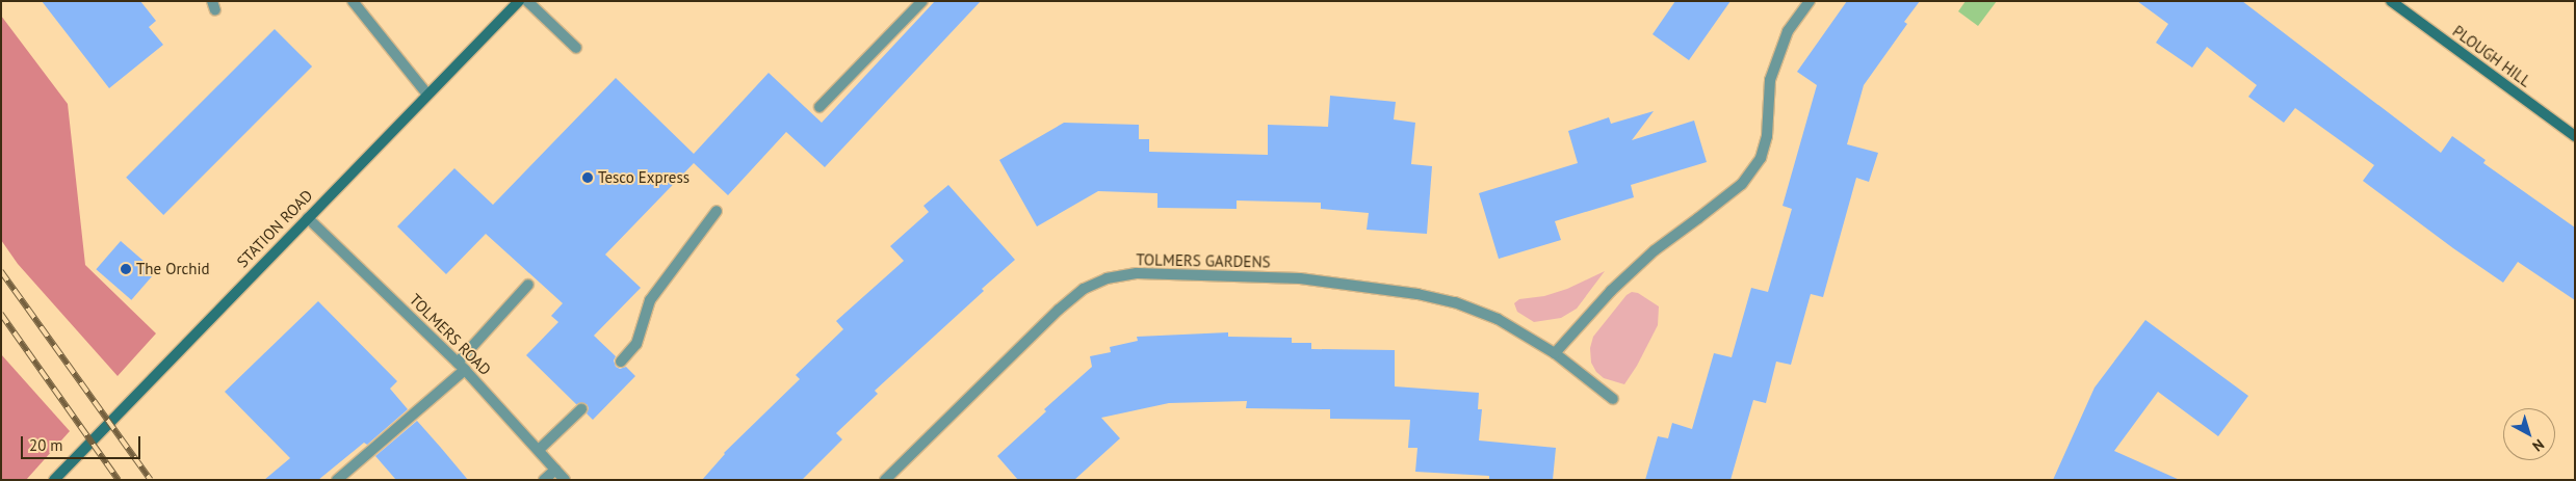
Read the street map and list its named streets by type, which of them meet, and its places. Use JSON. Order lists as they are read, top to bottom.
{
  "streets": {
    "main road": ["PLOUGH HILL", "STATION ROAD"],
    "street": ["TOLMERS GARDENS", "TOLMERS ROAD"]
  },
  "crossings": [
    ["STATION ROAD", "TOLMERS ROAD"]
  ],
  "places": ["Tesco Express", "The Orchid"],
  "scale_bar": "20 m",
  "north": "bottom right"
}
